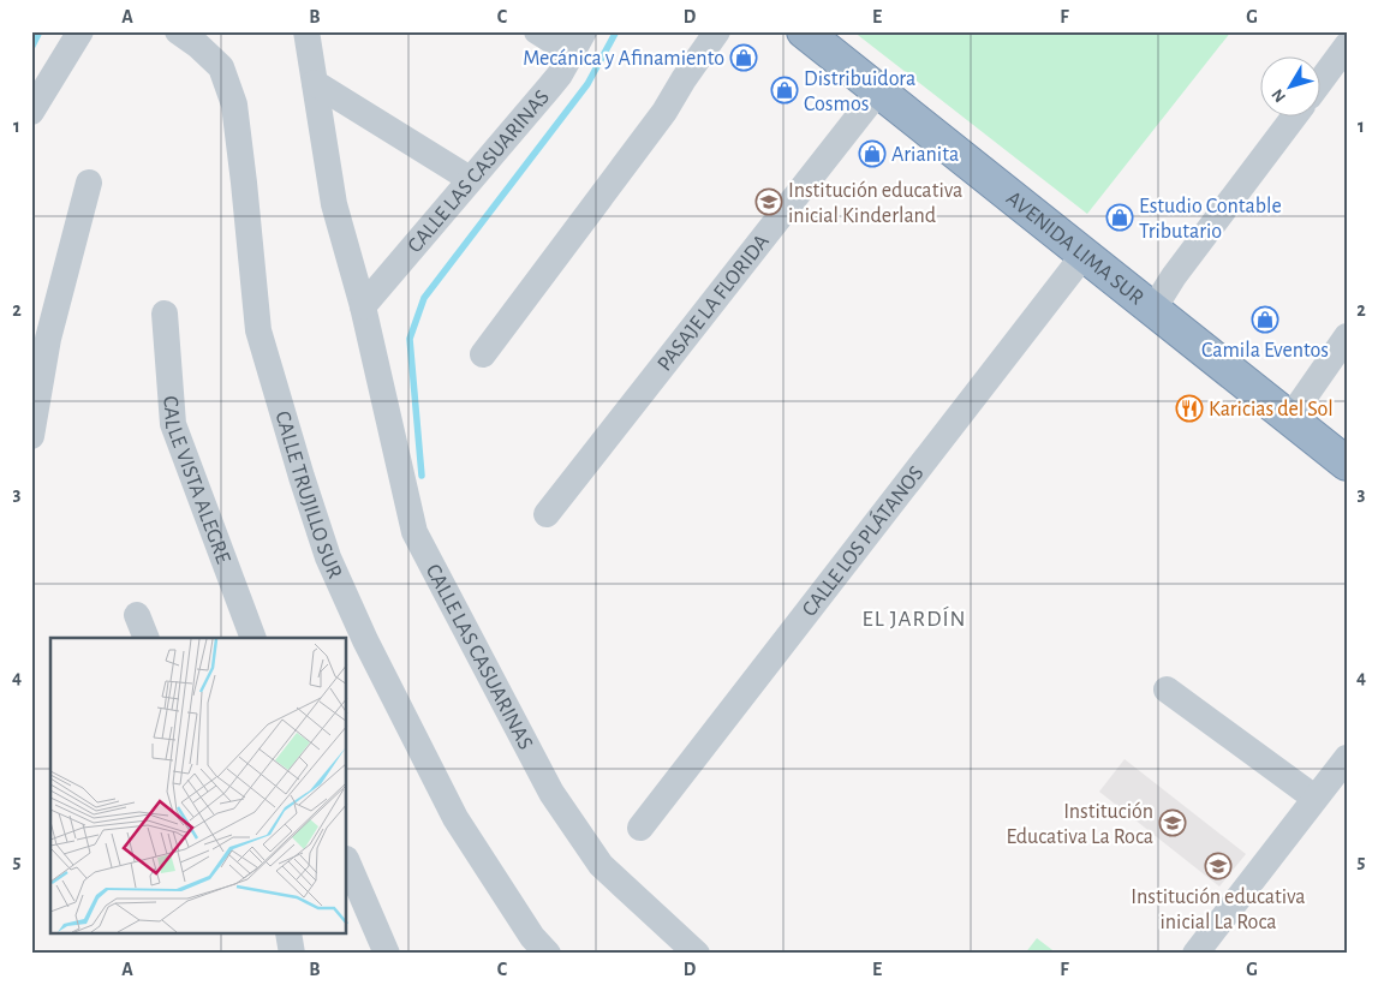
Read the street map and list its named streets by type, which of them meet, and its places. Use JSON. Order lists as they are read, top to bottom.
{
  "streets": {
    "highway": ["AVENIDA LIMA SUR"],
    "street": [
      "CALLE LAS CASUARINAS",
      "PASAJE LA FLORIDA",
      "CALLE VISTA ALEGRE",
      "CALLE TRUJILLO SUR",
      "CALLE LOS PLÁTANOS"
    ]
  },
  "crossings": [
    ["AVENIDA LIMA SUR", "PASAJE LA FLORIDA"],
    ["AVENIDA LIMA SUR", "CALLE LOS PLÁTANOS"]
  ],
  "districts": ["EL JARDÍN"],
  "places": {
    "shop": [
      "Mecánica y Afinamiento",
      "Distribuidora Cosmos",
      "Arianita",
      "Estudio Contable Tributario",
      "Camila Eventos"
    ],
    "school or university": ["Institución educativa inicial Kinderland", "Institución Educativa La Roca", "Institución educativa inicial La Roca"],
    "restaurant": ["Karicias del Sol"]
  },
  "north": "bottom left",
  "grid": {
    "columns": [
      "A",
      "B",
      "C",
      "D",
      "E",
      "F",
      "G"
    ],
    "rows": [
      "1",
      "2",
      "3",
      "4",
      "5"
    ]
  }
}
